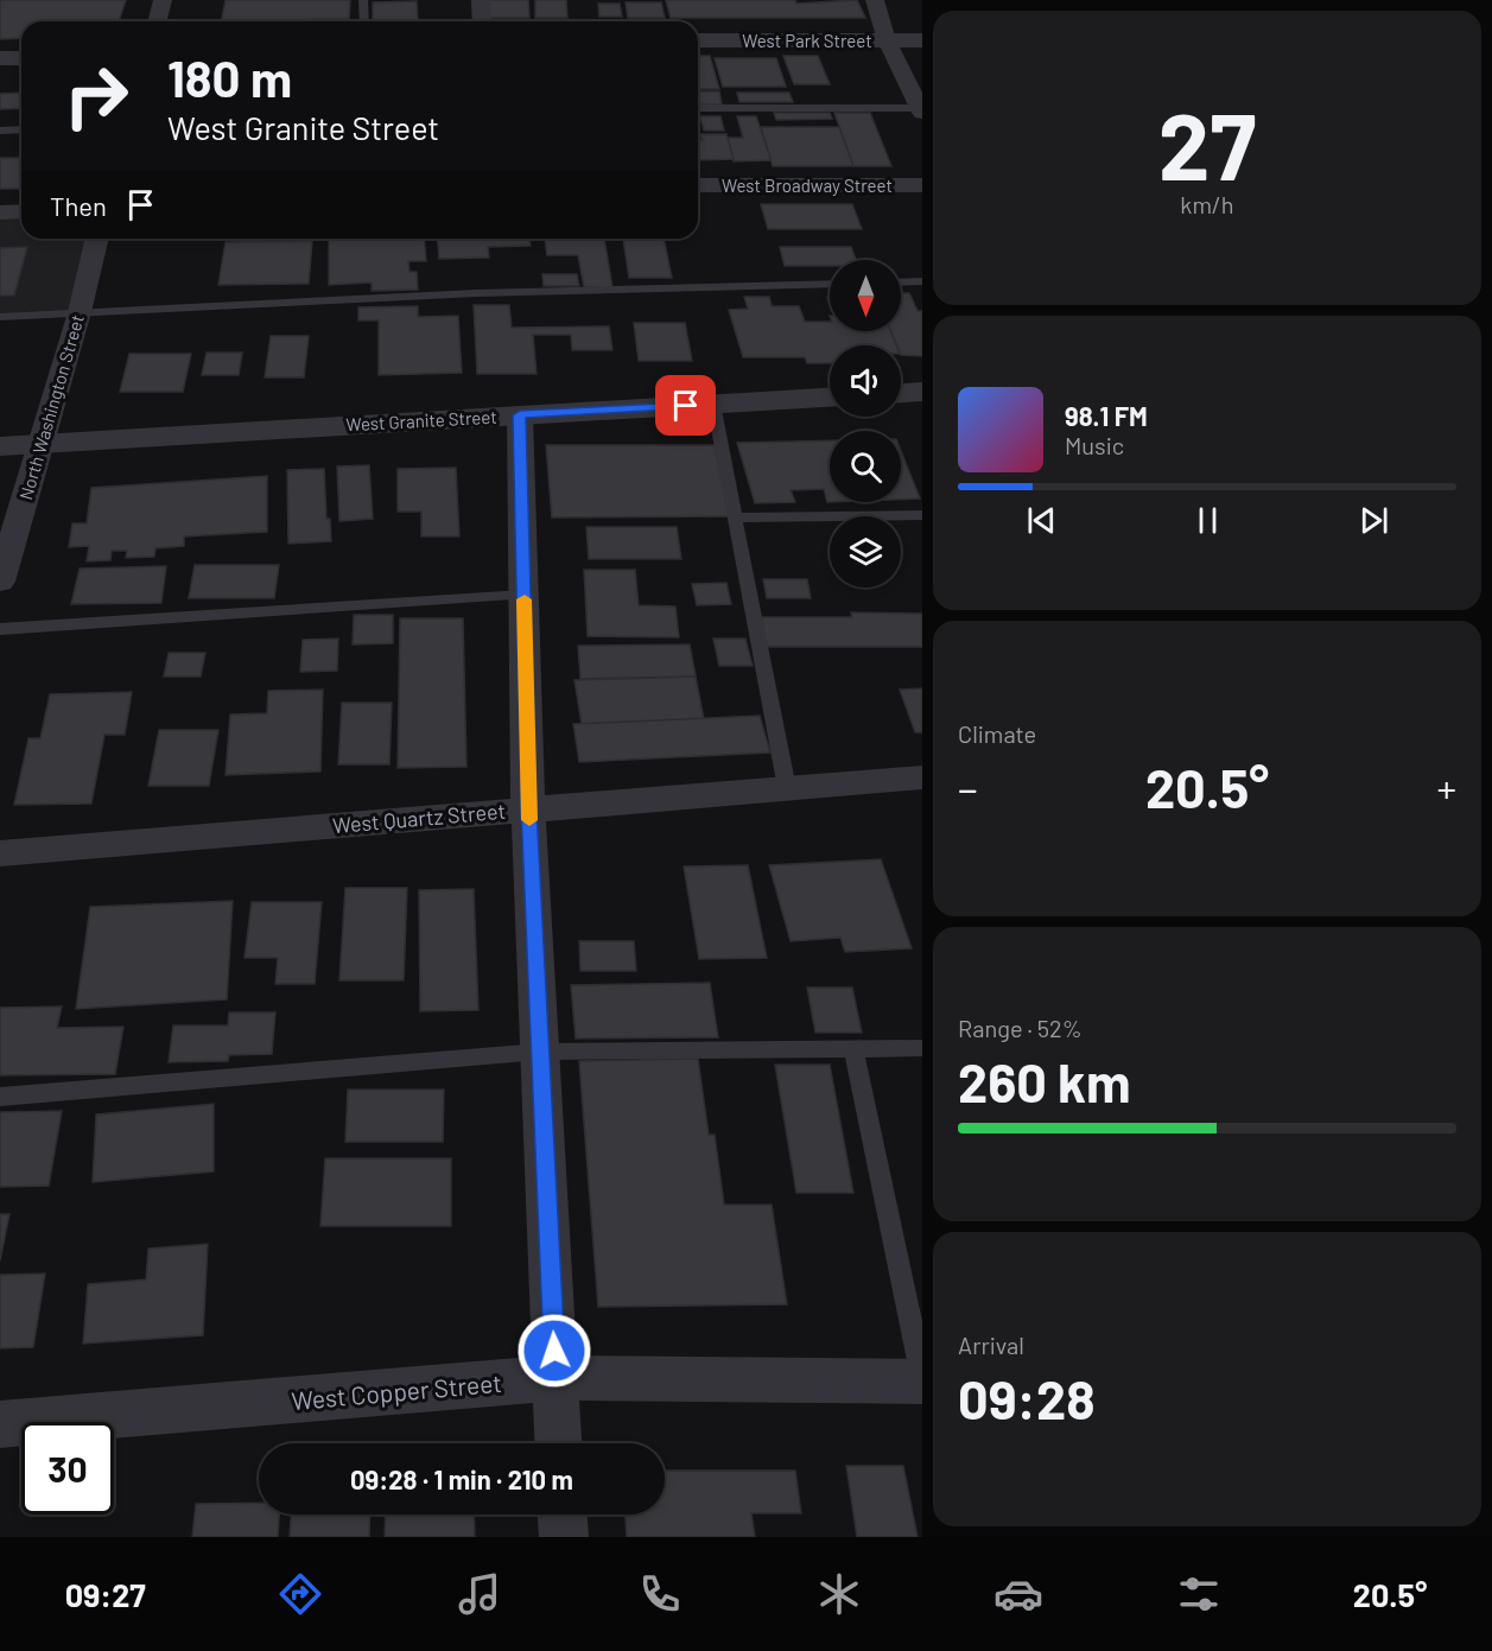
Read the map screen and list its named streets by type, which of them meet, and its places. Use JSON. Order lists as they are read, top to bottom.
{
  "streets": {
    "street": [
      "West Park Street",
      "West Broadway Street",
      "North Washington Street",
      "West Granite Street",
      "West Quartz Street",
      "West Copper Street"
    ]
  },
  "crossings": [
    ["North Washington Street", "West Granite Street"]
  ],
  "north": "bottom",
  "page": {
    "tile": [
      ["27", "km/h"],
      "Climate",
      ["Range · 52%", "260 km"],
      ["Arrival", "09:28"]
    ],
    "turn": ["180 m", "West Granite Street"],
    "then": "Then",
    "song": ["98.1 FM", "Music"],
    "heat": ["−", "20.5°", "+"],
    "limit": "30",
    "trip": "09:28 · 1 min · 210 m",
    "tabs": ["09:27", "20.5°"]
  }
}
